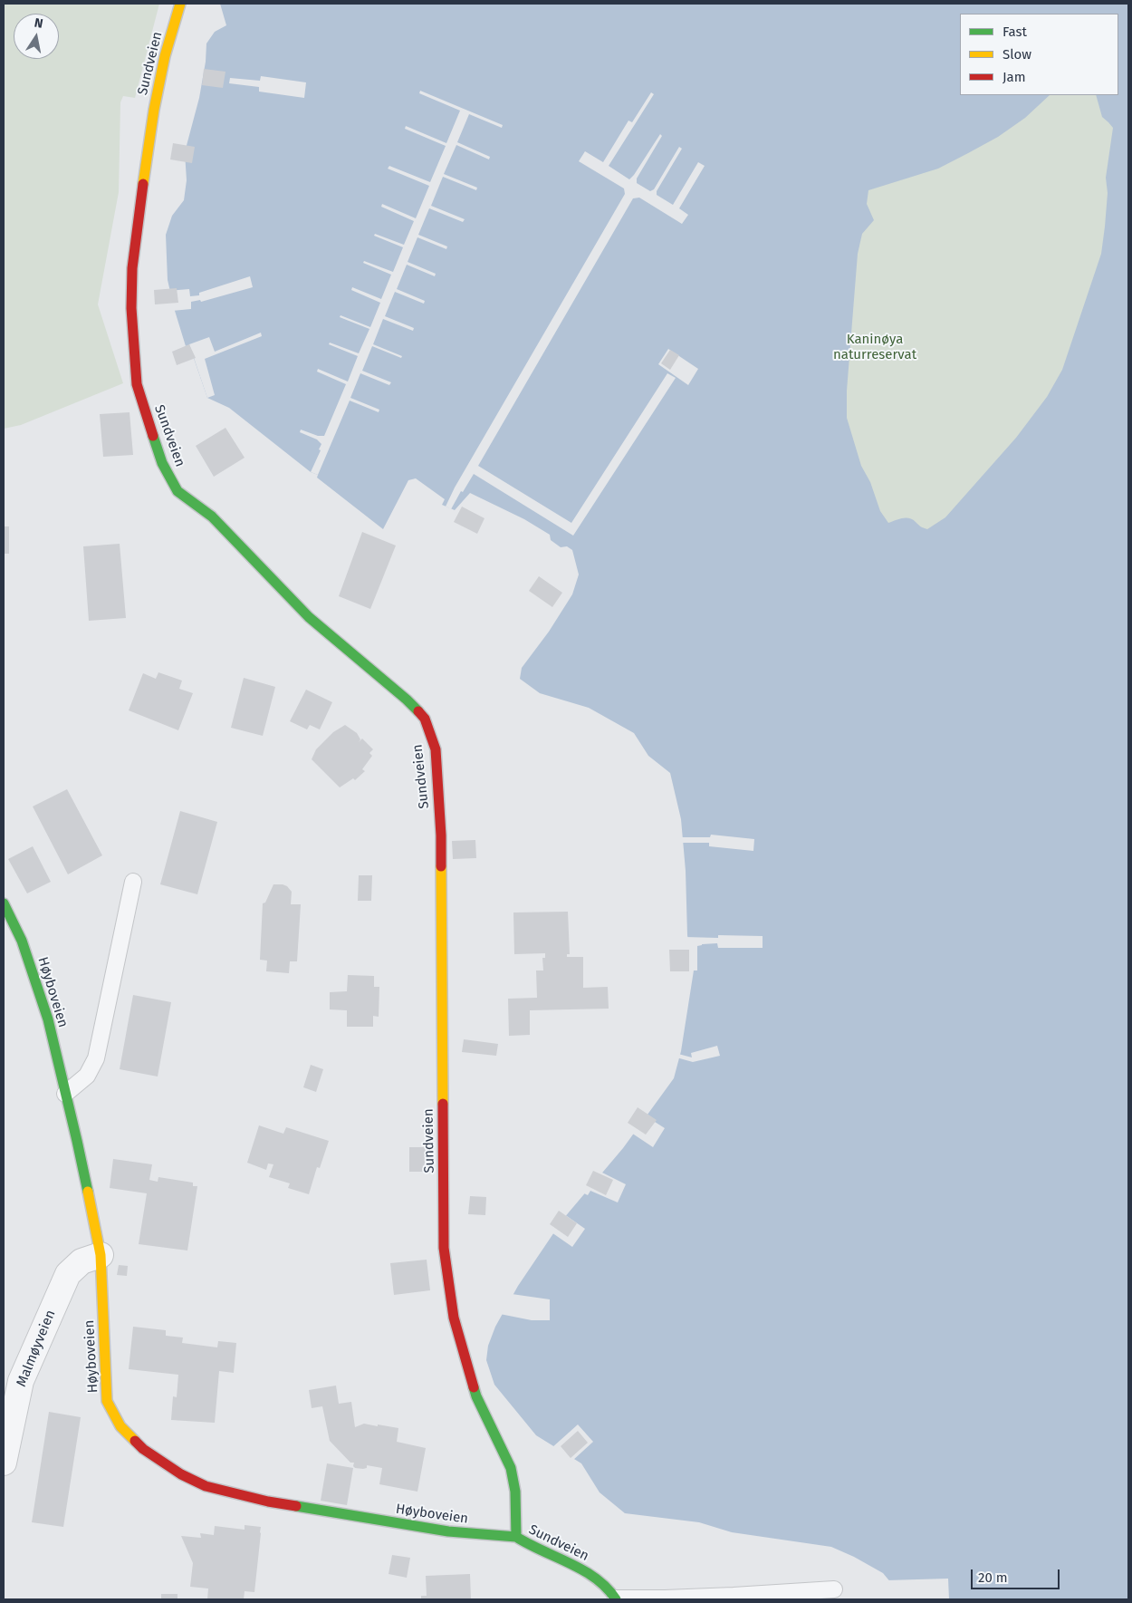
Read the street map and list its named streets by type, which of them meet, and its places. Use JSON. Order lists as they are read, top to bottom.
{
  "streets": {
    "street": ["Sundveien", "Høyboveien", "Malmøyveien"]
  },
  "crossings": [
    ["Sundveien", "Høyboveien"],
    ["Høyboveien", "Malmøyveien"]
  ],
  "parks": ["Kaninøya naturreservat"],
  "legend": ["Fast", "Slow", "Jam"],
  "scale_bar": "20 m",
  "north": "top"
}
